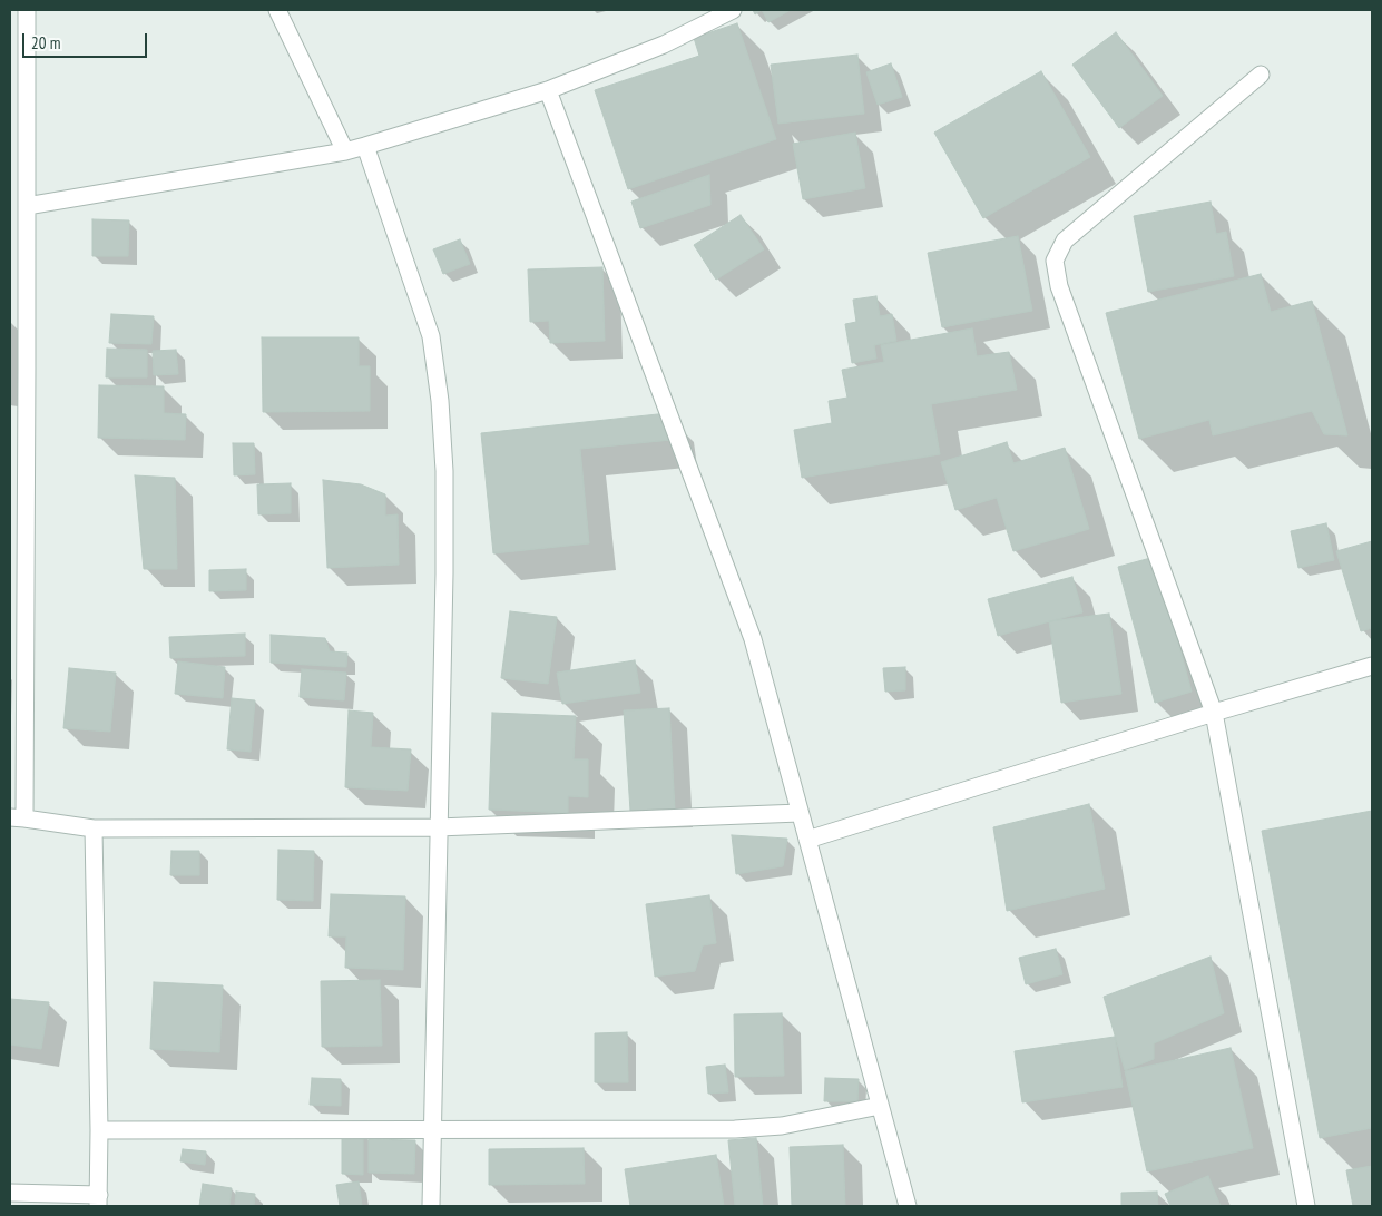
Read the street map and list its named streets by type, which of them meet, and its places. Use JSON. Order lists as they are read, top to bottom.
{
  "scale_bar": "20 m"
}
